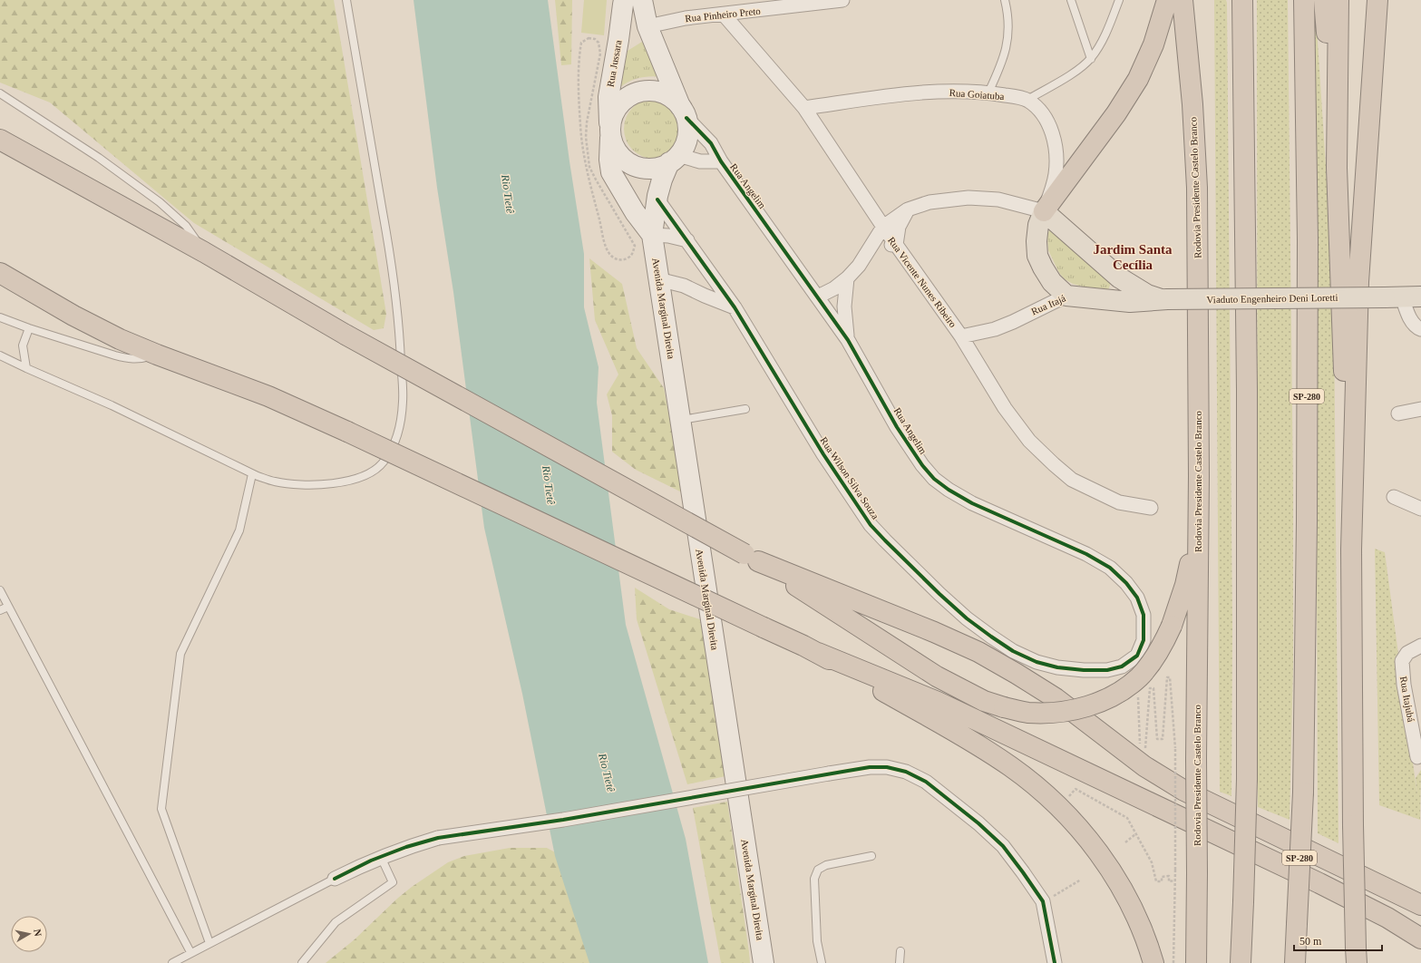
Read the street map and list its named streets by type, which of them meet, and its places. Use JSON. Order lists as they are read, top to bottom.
{
  "streets": {
    "highway": ["Rodovia Presidente Castelo Branco", "SP-280"],
    "main road": [
      "Rua Jussara",
      "Viaduto Engenheiro Deni Loretti",
      "Rua Itajá",
      "Avenida Marginal Direita"
    ],
    "street": [
      "Rua Pinheiro Preto",
      "Rua Goiatuba",
      "Rua Angelim",
      "Rua Vicente Nunes Ribeiro",
      "Rua Wilson Silva Souza",
      "Rua Itajubá"
    ]
  },
  "crossings": [
    ["Rua Pinheiro Preto", "Rua Vicente Nunes Ribeiro"],
    ["Rua Jussara", "Rua Angelim"],
    ["Rua Jussara", "Avenida Marginal Direita"],
    ["Rua Goiatuba", "Rua Vicente Nunes Ribeiro"],
    ["Rua Angelim", "Avenida Marginal Direita"],
    ["Rua Angelim", "Rua Wilson Silva Souza"],
    ["Rua Vicente Nunes Ribeiro", "Rua Itajá"],
    ["Viaduto Engenheiro Deni Loretti", "Rua Itajá"],
    ["Avenida Marginal Direita", "Rua Wilson Silva Souza"]
  ],
  "districts": ["Jardim Santa Cecília"],
  "water": ["Rio Tietê"],
  "scale_bar": "50 m",
  "north": "right"
}
